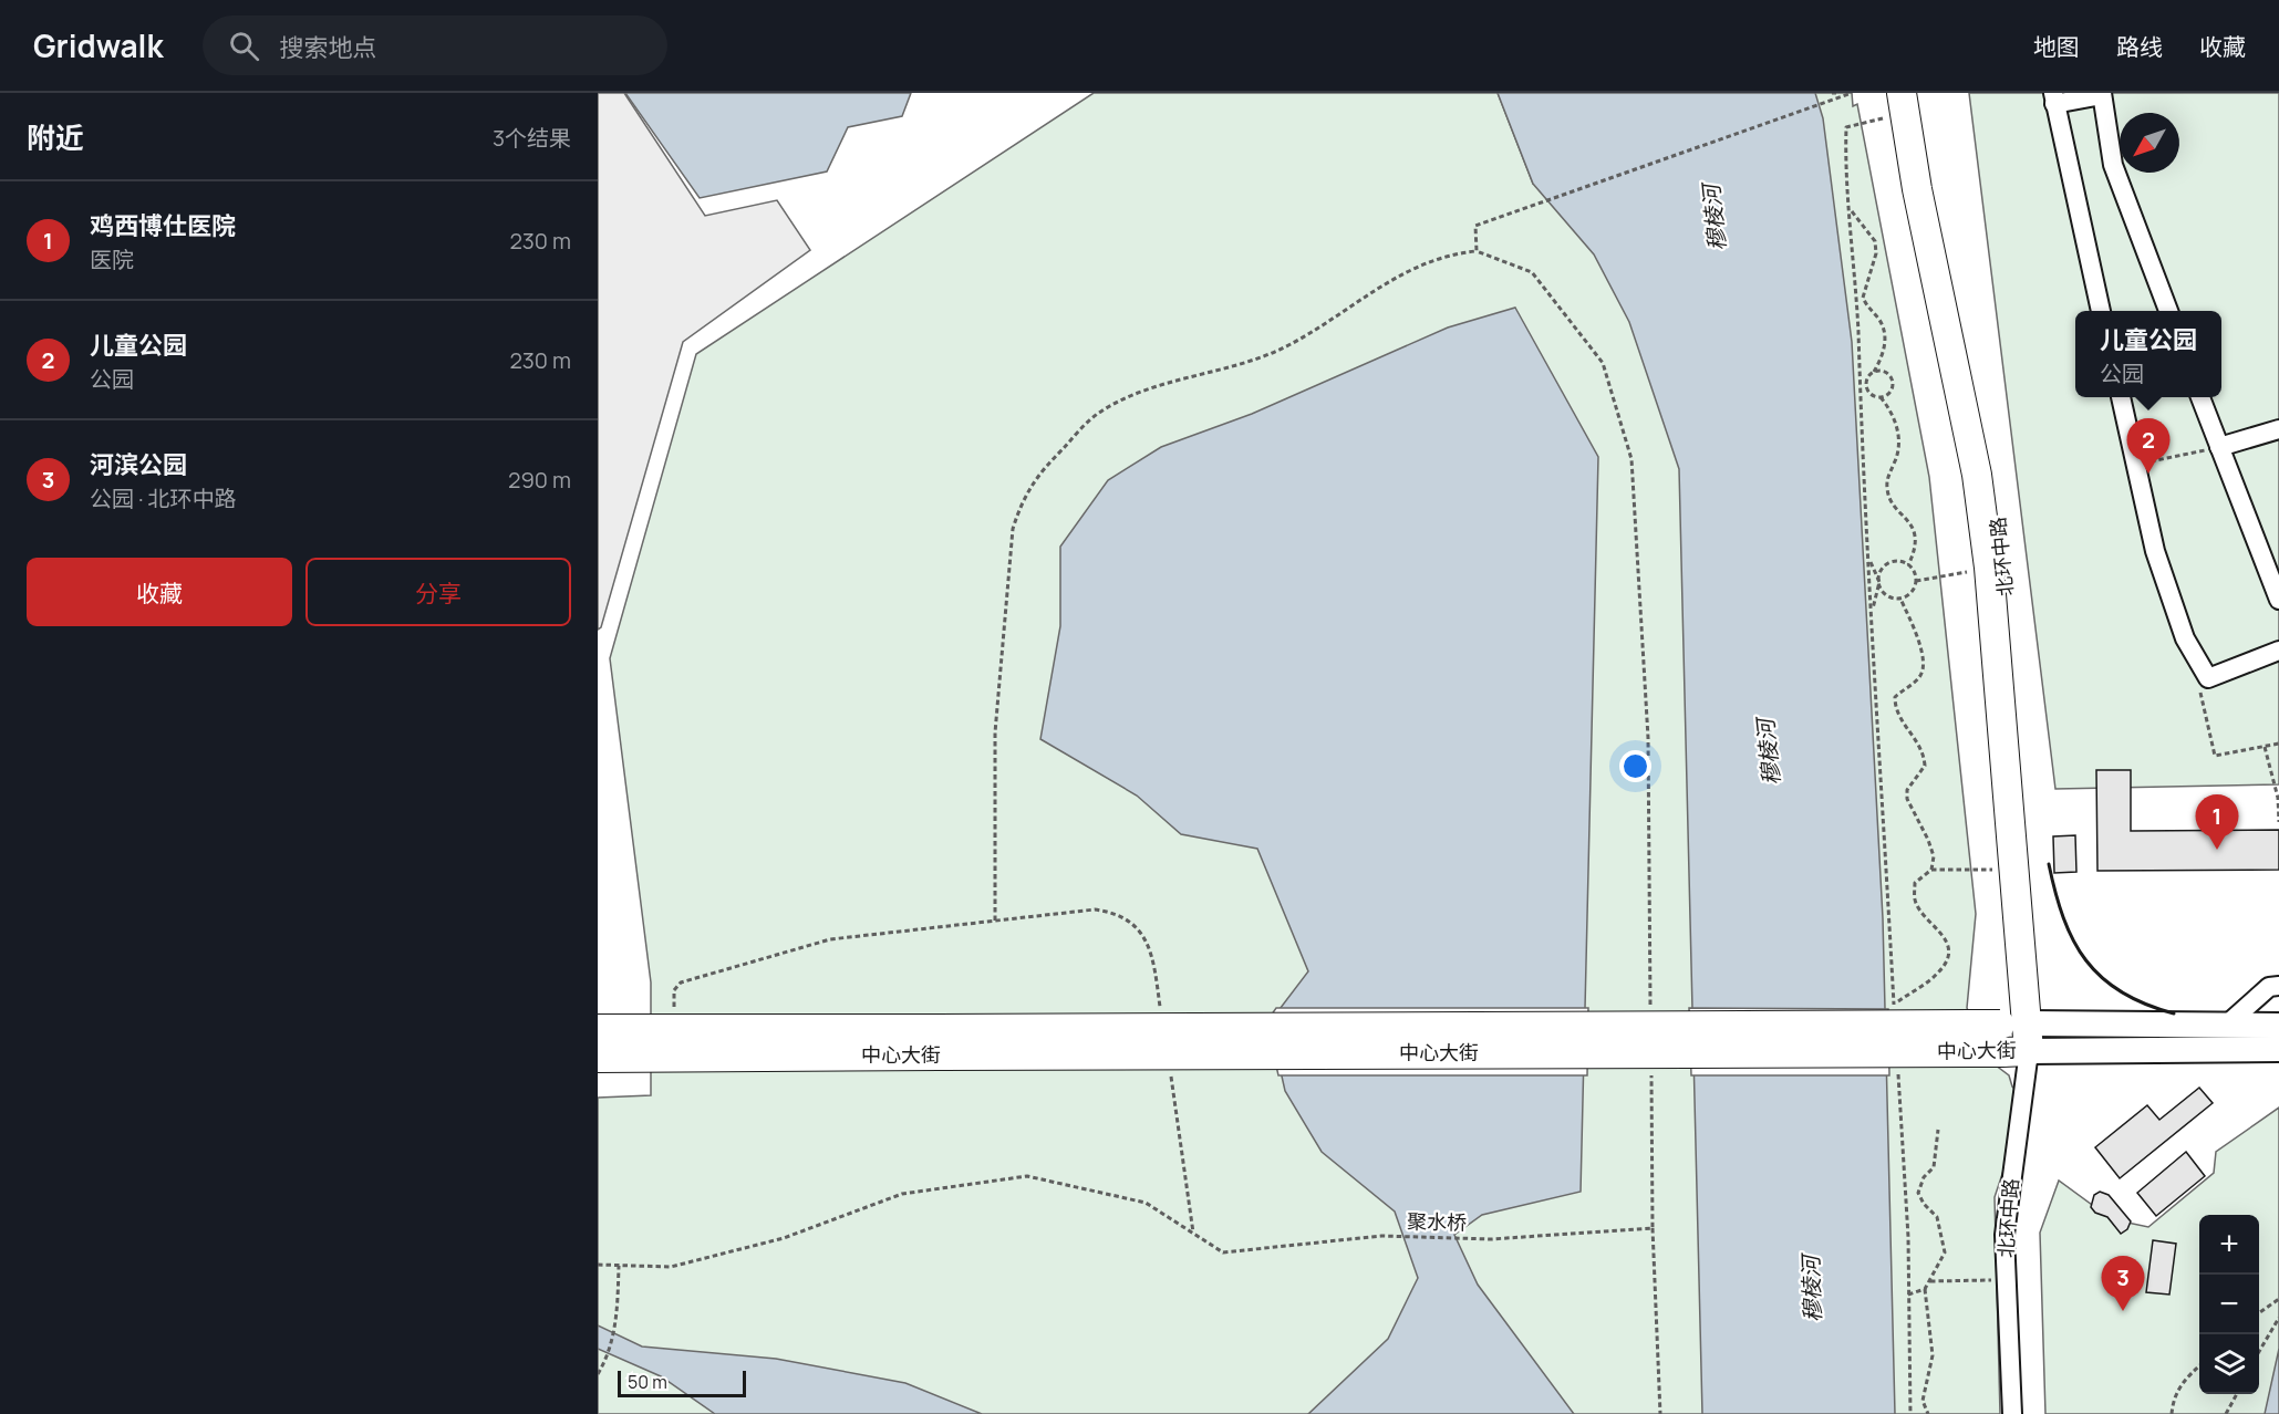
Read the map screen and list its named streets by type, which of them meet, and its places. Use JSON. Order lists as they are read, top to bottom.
{
  "streets": {
    "highway": ["北环中路", "中心大街"],
    "path": ["聚水桥"]
  },
  "crossings": [
    ["北环中路", "中心大街"]
  ],
  "water": ["穆棱河"],
  "scale_bar": "50 m",
  "north": "bottom left",
  "page": {
    "header": "Gridwalk",
    "search": "搜索地点",
    "nav": ["地图", "路线", "收藏"],
    "heading": ["附近", "3个结果"],
    "list": [
      {
        "mark": "1",
        "name": "鸡西博仕医院",
        "note": "医院",
        "value": "230 m"
      },
      {
        "mark": "2",
        "name": "儿童公园",
        "note": "公园",
        "value": "230 m"
      },
      {
        "mark": "3",
        "name": "河滨公园",
        "note": "公园 · 北环中路",
        "value": "290 m"
      }
    ],
    "popup": ["儿童公园", "公园"],
    "pins": ["2", "1", "3"],
    "buttons": ["收藏", "分享"],
    "map_buttons": ["+", "−"],
    "scale": "50 m"
  }
}
